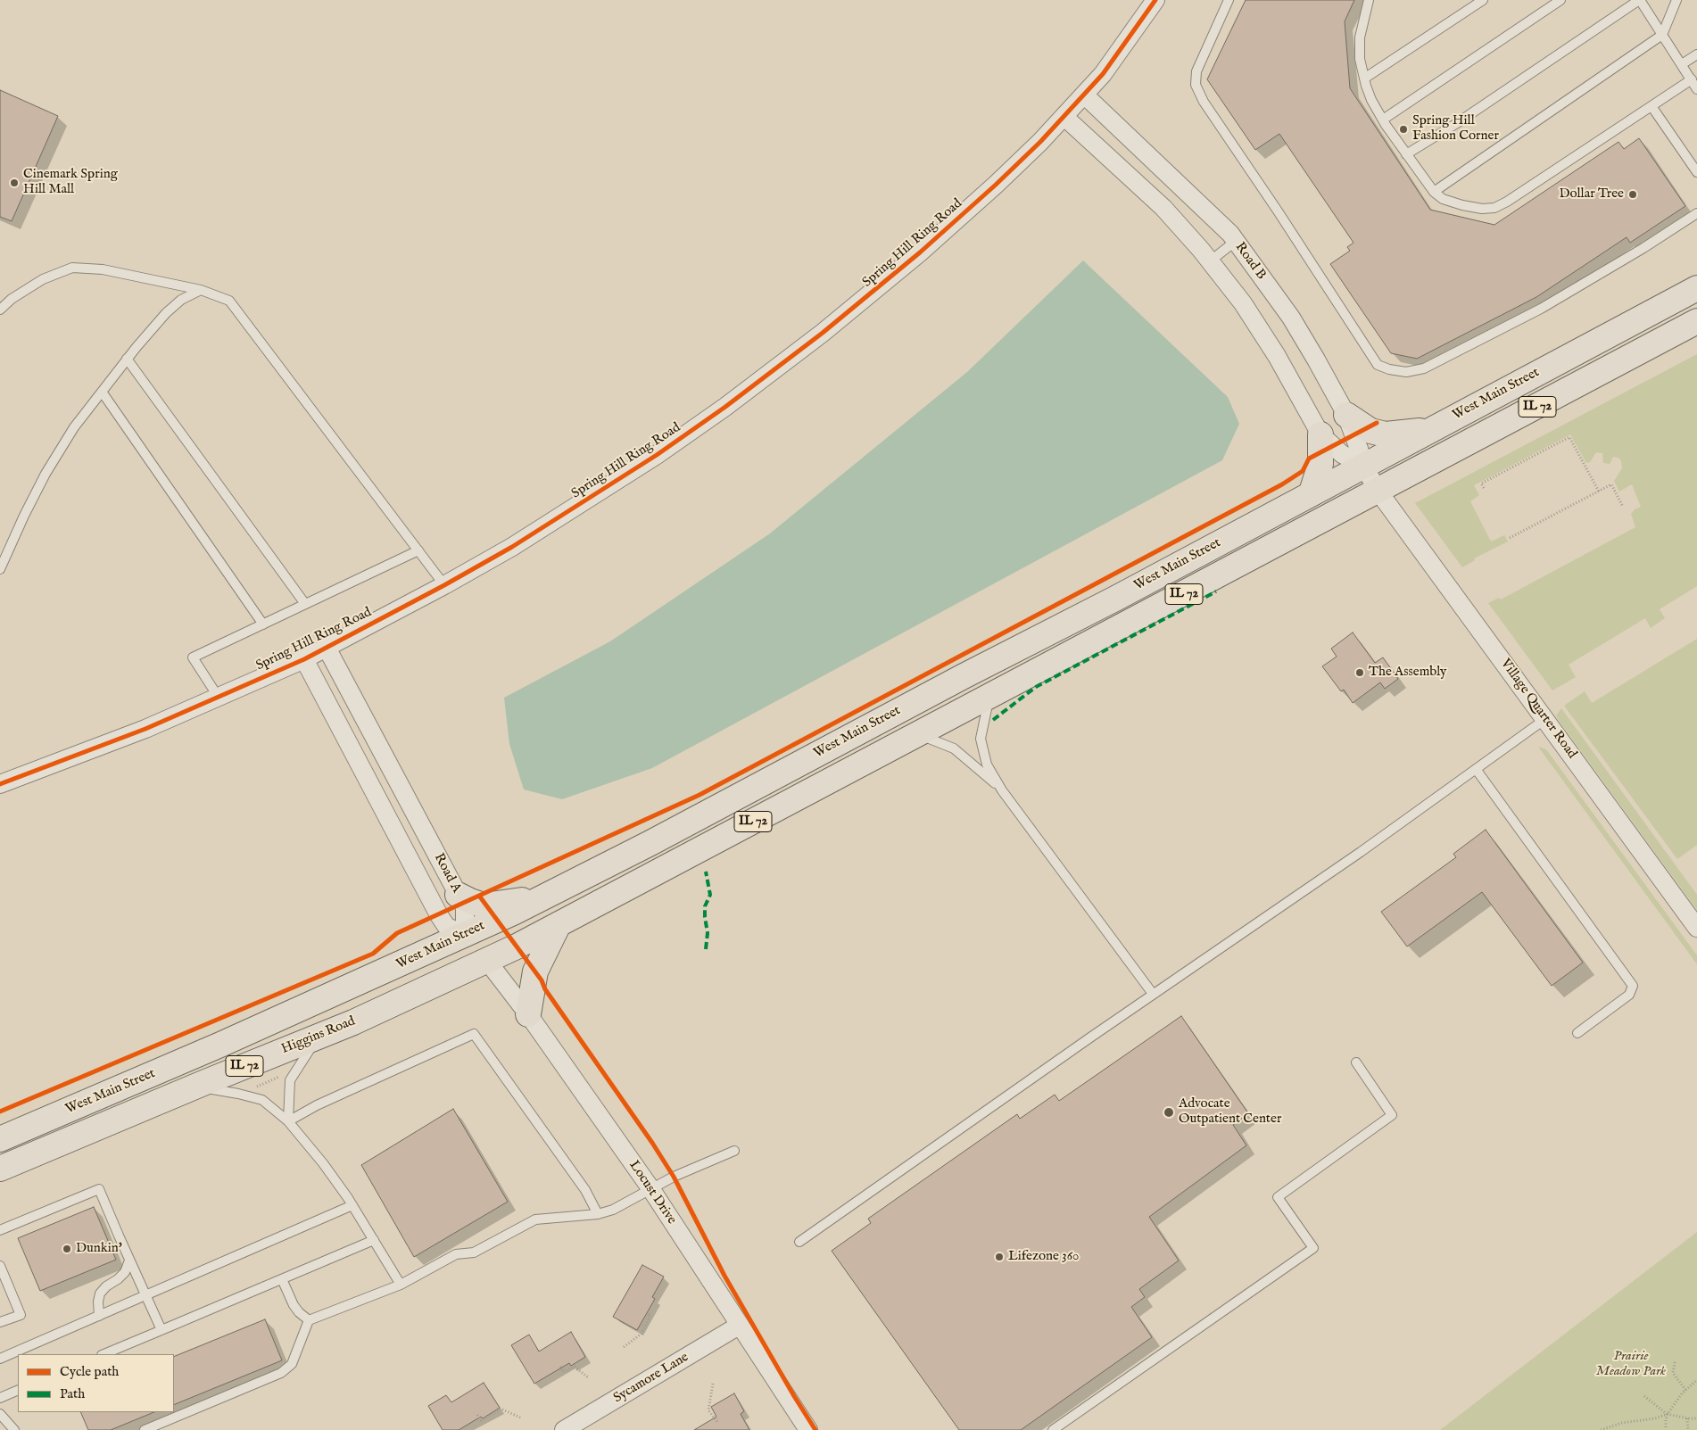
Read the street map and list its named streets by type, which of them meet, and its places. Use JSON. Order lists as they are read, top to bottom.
{
  "streets": {
    "main road": ["West Main Street", "IL 72", "Higgins Road"],
    "street": [
      "Spring Hill Ring Road",
      "Road B",
      "Village Quarter Road",
      "Road A",
      "Locust Drive",
      "Sycamore Lane"
    ]
  },
  "crossings": [
    ["Spring Hill Ring Road", "Road B"],
    ["Spring Hill Ring Road", "Road A"],
    ["Road B", "West Main Street"],
    ["Road B", "IL 72"],
    ["Road B", "Village Quarter Road"],
    ["West Main Street", "Road A"],
    ["IL 72", "Village Quarter Road"],
    ["IL 72", "Higgins Road"],
    ["IL 72", "Locust Drive"],
    ["Higgins Road", "Locust Drive"],
    ["Locust Drive", "Sycamore Lane"]
  ],
  "parks": ["Prairie Meadow Park"],
  "places": [
    "Spring Hill Fashion Corner",
    "Cinemark Spring Hill Mall",
    "Dollar Tree",
    "The Assembly",
    "Advocate Outpatient Center",
    "Dunkin'",
    "Lifezone 360"
  ],
  "legend": ["Cycle path", "Path"]
}
